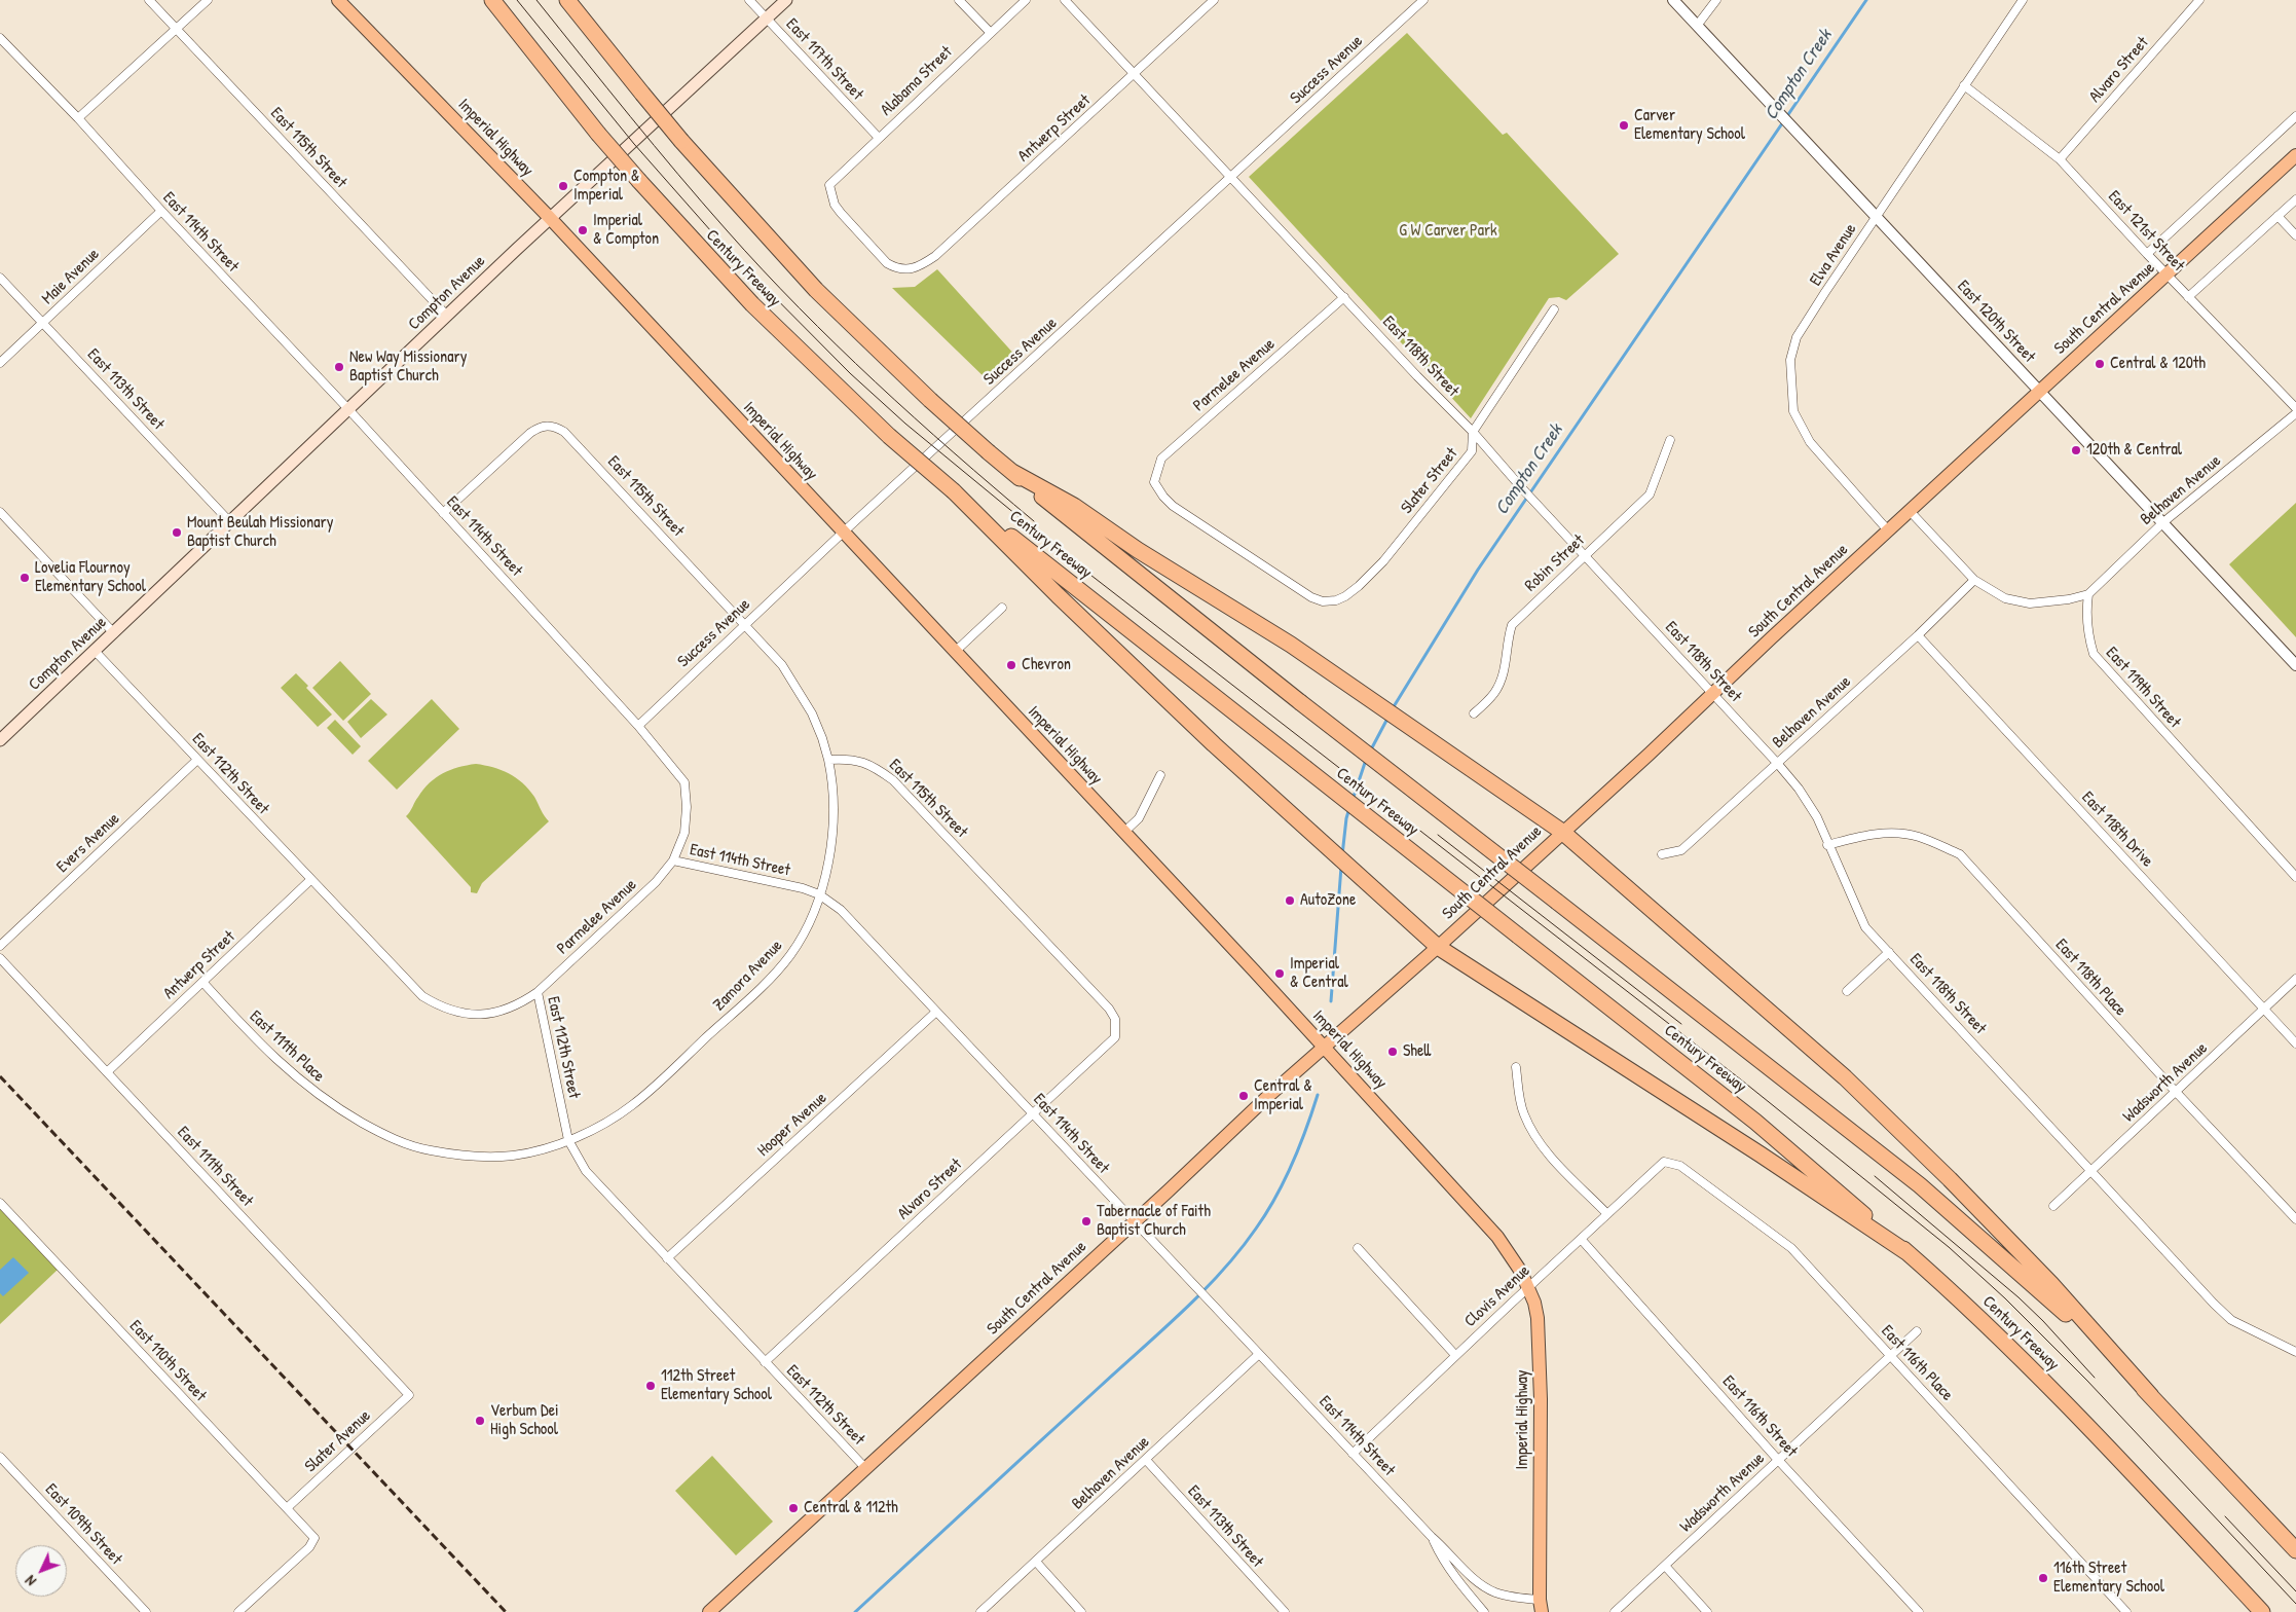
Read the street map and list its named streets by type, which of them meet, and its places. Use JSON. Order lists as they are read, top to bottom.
{
  "streets": {
    "highway": ["Century Freeway"],
    "main road": ["Imperial Highway", "Compton Avenue", "South Central Avenue"],
    "street": [
      "East 117th Street",
      "Success Avenue",
      "Alvaro Street",
      "Alabama Street",
      "Antwerp Street",
      "East 115th Street",
      "East 121st Street",
      "East 114th Street",
      "Elva Avenue",
      "Maie Avenue",
      "East 120th Street",
      "East 118th Street",
      "Parmelee Avenue",
      "East 113th Street",
      "Slater Street",
      "Belhaven Avenue",
      "Robin Street",
      "East 119th Street",
      "East 112th Street",
      "East 118th Drive",
      "Evers Avenue",
      "Zamora Avenue",
      "East 118th Place",
      "East 111th Place",
      "Wadsworth Avenue",
      "Hooper Avenue",
      "East 111th Street",
      "Clovis Avenue",
      "East 110th Street",
      "East 116th Place",
      "East 116th Street",
      "Slater Avenue",
      "East 109th Street"
    ]
  },
  "crossings": [
    ["East 117th Street", "Alabama Street"],
    ["East 117th Street", "Compton Avenue"],
    ["Success Avenue", "Imperial Highway"],
    ["Success Avenue", "East 115th Street"],
    ["Success Avenue", "East 114th Street"],
    ["Success Avenue", "East 118th Street"],
    ["Alvaro Street", "East 115th Street"],
    ["Alvaro Street", "East 121st Street"],
    ["Alvaro Street", "East 114th Street"],
    ["Alvaro Street", "East 112th Street"],
    ["Alabama Street", "Antwerp Street"],
    ["Antwerp Street", "East 118th Street"],
    ["Antwerp Street", "East 112th Street"],
    ["Antwerp Street", "East 111th Place"],
    ["Antwerp Street", "East 111th Street"],
    ["Imperial Highway", "East 114th Street"],
    ["Imperial Highway", "Compton Avenue"],
    ["Imperial Highway", "South Central Avenue"],
    ["Imperial Highway", "Clovis Avenue"],
    ["East 115th Street", "East 114th Street"],
    ["East 115th Street", "Compton Avenue"],
    ["East 115th Street", "Zamora Avenue"],
    ["East 121st Street", "Elva Avenue"],
    ["East 121st Street", "South Central Avenue"],
    ["East 114th Street", "Maie Avenue"],
    ["East 114th Street", "Compton Avenue"],
    ["East 114th Street", "South Central Avenue"],
    ["East 114th Street", "Parmelee Avenue"],
    ["East 114th Street", "Belhaven Avenue"],
    ["East 114th Street", "Zamora Avenue"],
    ["East 114th Street", "Hooper Avenue"],
    ["East 114th Street", "Clovis Avenue"],
    ["Elva Avenue", "South Central Avenue"],
    ["Elva Avenue", "East 120th Street"],
    ["Maie Avenue", "East 113th Street"],
    ["Compton Avenue", "East 113th Street"],
    ["Compton Avenue", "East 112th Street"],
    ["South Central Avenue", "East 120th Street"],
    ["South Central Avenue", "East 118th Street"],
    ["South Central Avenue", "East 112th Street"],
    ["East 120th Street", "Belhaven Avenue"],
    ["East 118th Street", "Parmelee Avenue"],
    ["East 118th Street", "Slater Street"],
    ["East 118th Street", "Belhaven Avenue"],
    ["East 118th Street", "Robin Street"],
    ["East 118th Street", "East 118th Place"],
    ["East 118th Street", "Wadsworth Avenue"],
    ["Parmelee Avenue", "Slater Street"],
    ["Parmelee Avenue", "East 112th Street"],
    ["East 113th Street", "Belhaven Avenue"],
    ["Belhaven Avenue", "East 119th Street"],
    ["Belhaven Avenue", "East 118th Drive"],
    ["East 112th Street", "Evers Avenue"],
    ["East 112th Street", "Zamora Avenue"],
    ["East 112th Street", "East 111th Place"],
    ["East 112th Street", "Hooper Avenue"],
    ["East 118th Drive", "Wadsworth Avenue"],
    ["Zamora Avenue", "East 111th Place"],
    ["East 118th Place", "Wadsworth Avenue"],
    ["Wadsworth Avenue", "East 116th Place"],
    ["Wadsworth Avenue", "East 116th Street"],
    ["East 111th Street", "Slater Avenue"],
    ["Clovis Avenue", "East 116th Place"],
    ["Clovis Avenue", "East 116th Street"],
    ["East 110th Street", "Slater Avenue"]
  ],
  "water": ["Compton Creek"],
  "parks": ["G W Carver Park"],
  "places": [
    "Carver Elementary School",
    "Compton & Imperial",
    "Imperial & Compton",
    "Central & 120th",
    "New Way Missionary Baptist Church",
    "120th & Central",
    "Mount Beulah Missionary Baptist Church",
    "Lovelia Flournoy Elementary School",
    "Chevron",
    "AutoZone",
    "Imperial & Central",
    "Shell",
    "Central & Imperial",
    "Tabernacle of Faith Baptist Church",
    "112th Street Elementary School",
    "Verbum Dei High School",
    "Central & 112th",
    "116th Street Elementary School"
  ],
  "north": "bottom left"
}
